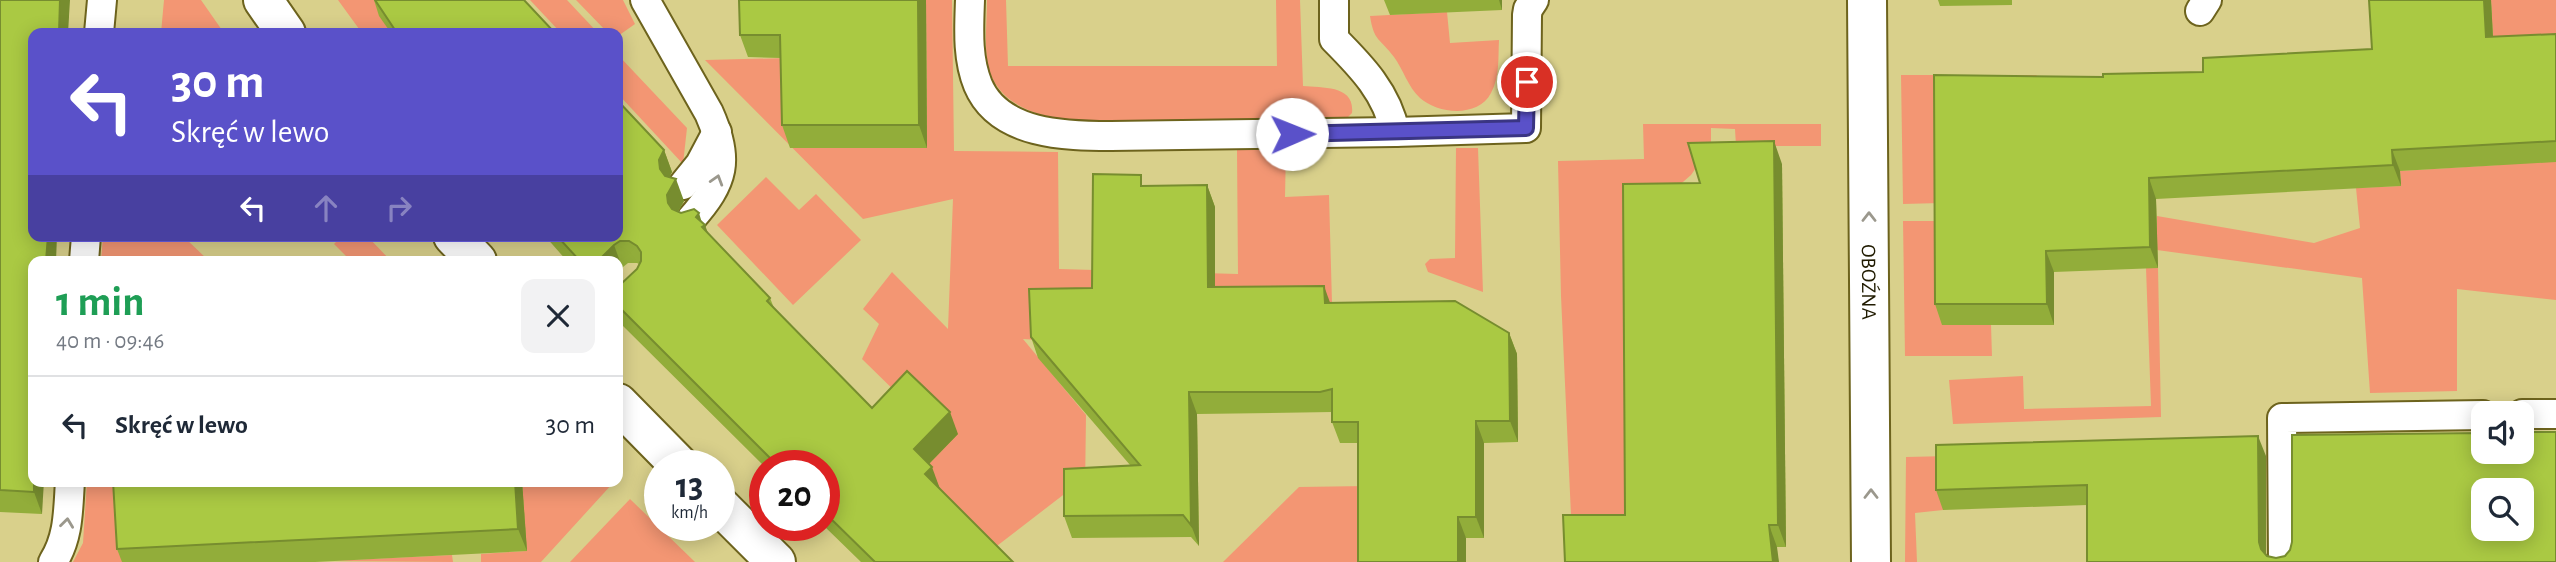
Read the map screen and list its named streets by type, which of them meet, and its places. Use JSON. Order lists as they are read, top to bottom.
{
  "streets": {
    "street": ["OBOŹNA"]
  },
  "one_way": ["OBOŹNA"],
  "page": {
    "turn": ["30 m", "Skręć w lewo"],
    "heading": ["1 min", "40 m · 09:46"],
    "list": [
      {
        "name": "Skręć w lewo",
        "value": "30 m"
      }
    ],
    "speed": "13 km/h",
    "limit": "20"
  }
}
